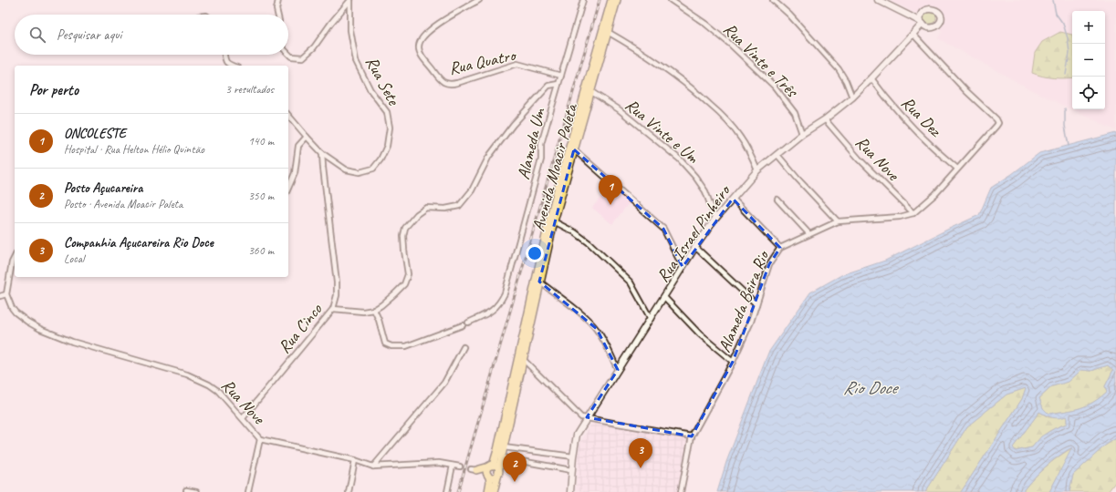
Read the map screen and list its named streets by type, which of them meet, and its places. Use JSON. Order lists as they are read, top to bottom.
{
  "streets": {
    "main road": ["Avenida Moacir Paleta"],
    "street": [
      "Rua Vinte e Três",
      "Rua Quatro",
      "Rua Sete",
      "Rua Dez",
      "Rua Vinte e Um",
      "Alameda Um",
      "Rua Nove",
      "Rua Israel Pinheiro",
      "Alameda Beira Rio",
      "Rua Cinco"
    ]
  },
  "crossings": [
    ["Rua Vinte e Três", "Rua Israel Pinheiro"],
    ["Rua Quatro", "Alameda Um"],
    ["Rua Sete", "Rua Cinco"],
    ["Rua Dez", "Rua Israel Pinheiro"],
    ["Rua Dez", "Alameda Beira Rio"],
    ["Rua Vinte e Um", "Avenida Moacir Paleta"],
    ["Rua Vinte e Um", "Rua Israel Pinheiro"],
    ["Rua Nove", "Rua Israel Pinheiro"],
    ["Rua Nove", "Alameda Beira Rio"],
    ["Rua Nove", "Rua Cinco"],
    ["Rua Israel Pinheiro", "Alameda Beira Rio"]
  ],
  "water": ["Rio Doce"],
  "page": {
    "map_buttons": ["+", "−"],
    "search": "Pesquisar aqui",
    "heading": ["Por perto", "3 resultados"],
    "list": [
      {
        "mark": "1",
        "name": "ONCOLESTE",
        "note": "Hospital · Rua Helton Hélio Quintão",
        "value": "140 m"
      },
      {
        "mark": "2",
        "name": "Posto Açucareira",
        "note": "Posto · Avenida Moacir Paleta",
        "value": "350 m"
      },
      {
        "mark": "3",
        "name": "Companhia Açucareira Rio Doce",
        "note": "Local",
        "value": "360 m"
      }
    ],
    "pins": ["1", "3", "2"]
  }
}
